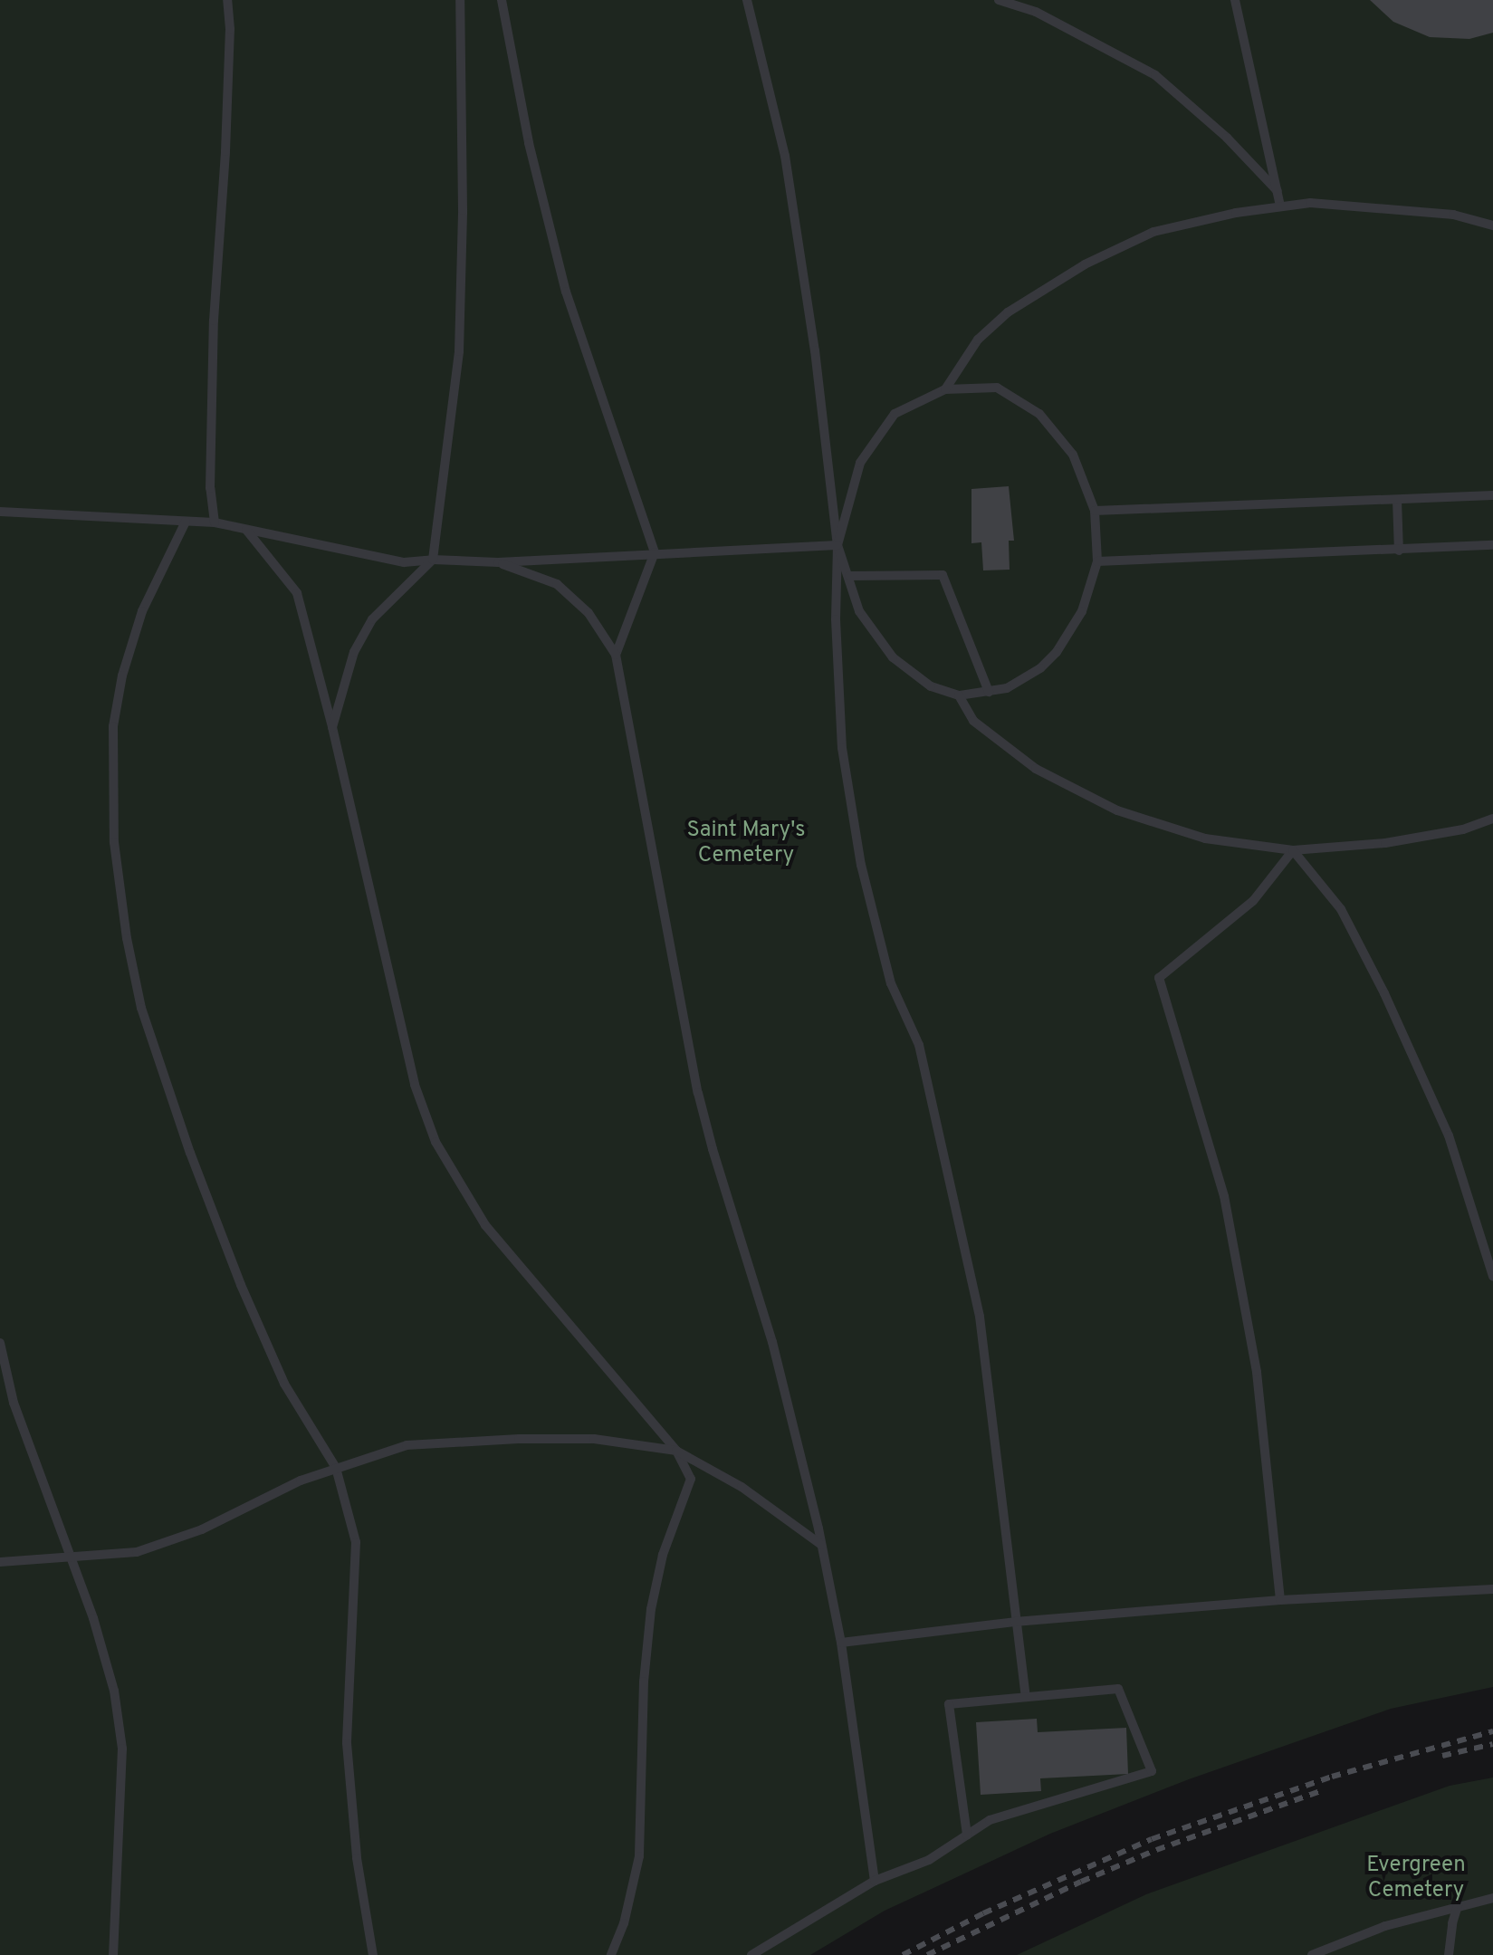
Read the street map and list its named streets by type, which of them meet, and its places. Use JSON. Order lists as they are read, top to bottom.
{
  "parks": ["Saint Mary's Cemetery", "Evergreen Cemetery"]
}
